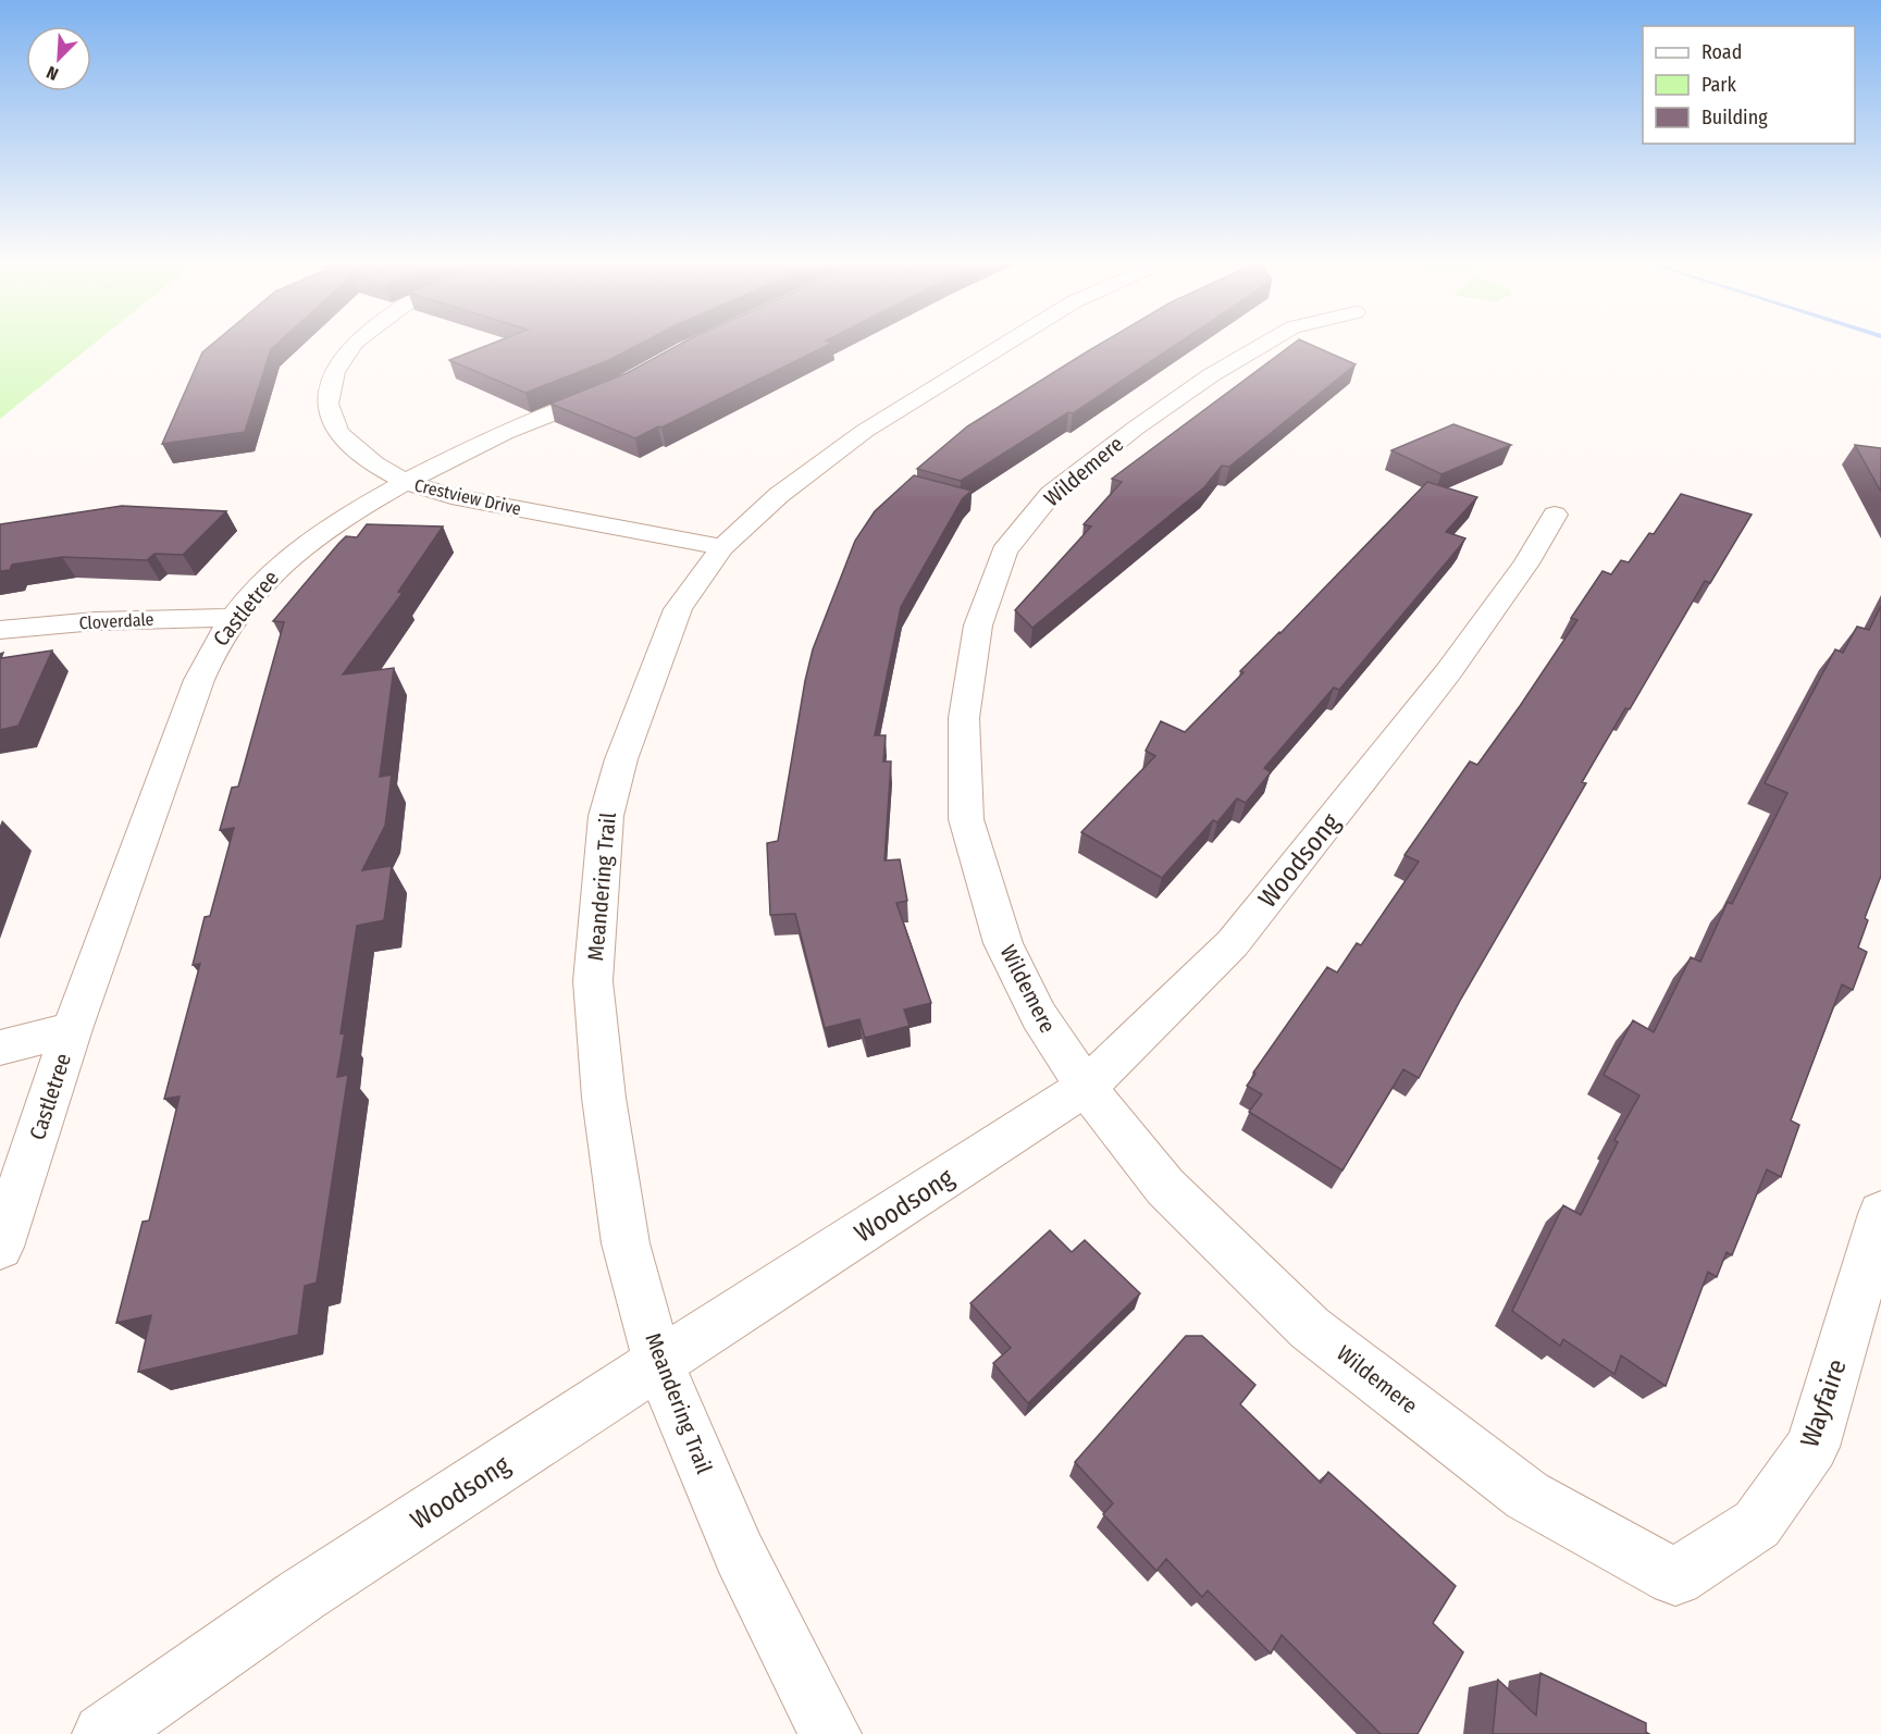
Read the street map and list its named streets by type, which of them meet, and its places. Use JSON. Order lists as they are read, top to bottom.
{
  "streets": {
    "street": [
      "Wildemere",
      "Crestview Drive",
      "Castletree",
      "Cloverdale",
      "Woodsong",
      "Meandering Trail",
      "Wayfaire"
    ]
  },
  "crossings": [
    ["Wildemere", "Woodsong"],
    ["Wildemere", "Wayfaire"],
    ["Crestview Drive", "Castletree"],
    ["Crestview Drive", "Meandering Trail"],
    ["Castletree", "Cloverdale"],
    ["Woodsong", "Meandering Trail"]
  ],
  "legend": ["Road", "Park", "Building"],
  "north": "bottom left"
}
